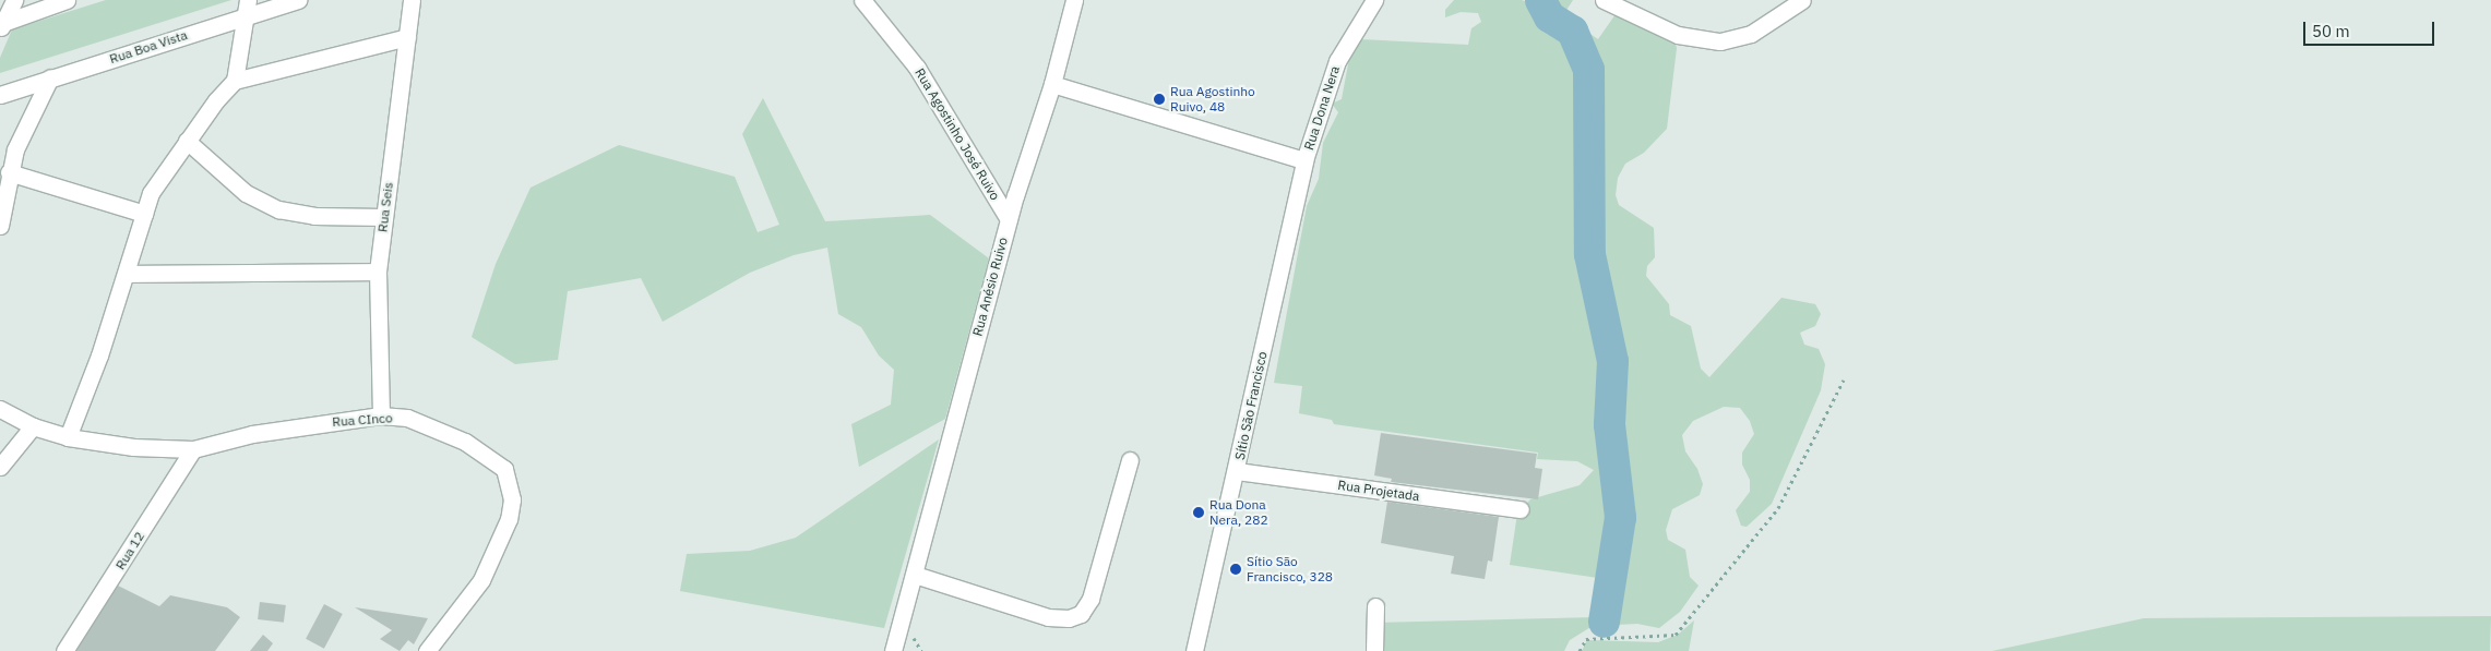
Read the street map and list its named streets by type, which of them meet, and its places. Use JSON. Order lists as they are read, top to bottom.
{
  "streets": {
    "street": [
      "Rua Boa Vista",
      "Rua Dona Nera",
      "Rua Agostinho José Ruivo",
      "Rua Seis",
      "Rua Anésio Ruivo",
      "Sítio São Francisco",
      "Rua CInco",
      "Rua Projetada",
      "Rua 12"
    ]
  },
  "crossings": [
    ["Rua Dona Nera", "Sítio São Francisco"],
    ["Rua Agostinho José Ruivo", "Rua Anésio Ruivo"],
    ["Rua Seis", "Rua CInco"],
    ["Sítio São Francisco", "Rua Projetada"],
    ["Rua CInco", "Rua 12"]
  ],
  "places": ["Rua Agostinho Ruivo, 48", "Rua Dona Nera, 282", "Sítio São Francisco, 328"],
  "scale_bar": "50 m"
}
